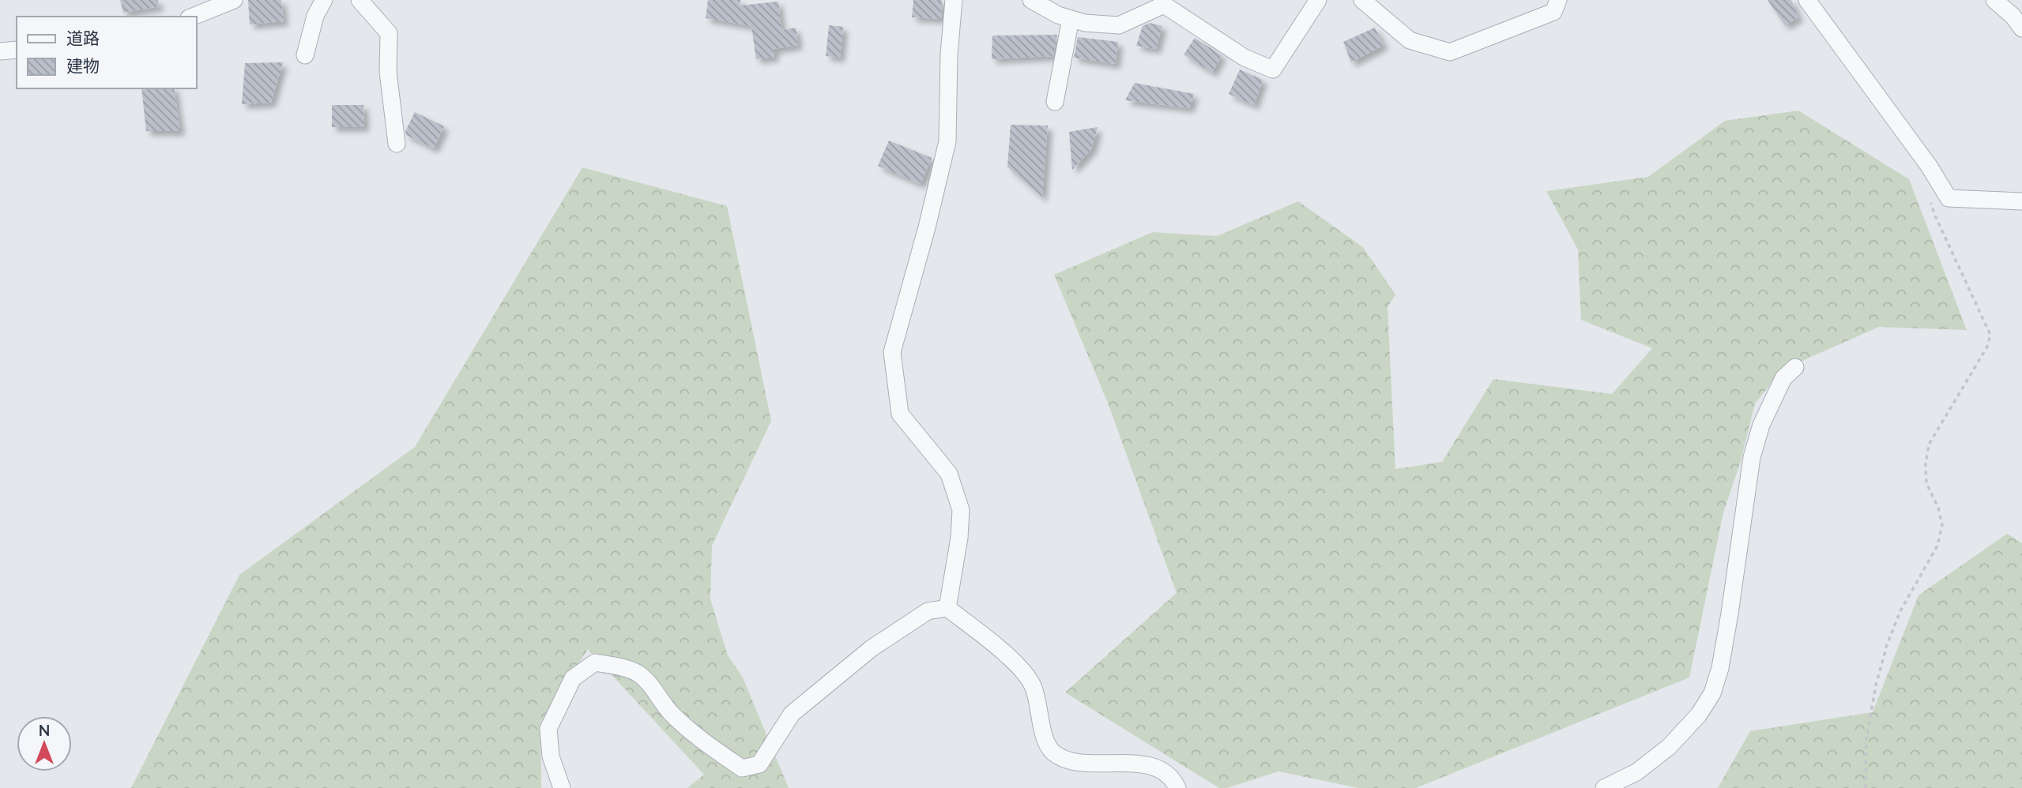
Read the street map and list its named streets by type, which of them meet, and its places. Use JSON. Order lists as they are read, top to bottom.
{
  "legend": ["道路", "建物"],
  "north": "top"
}
